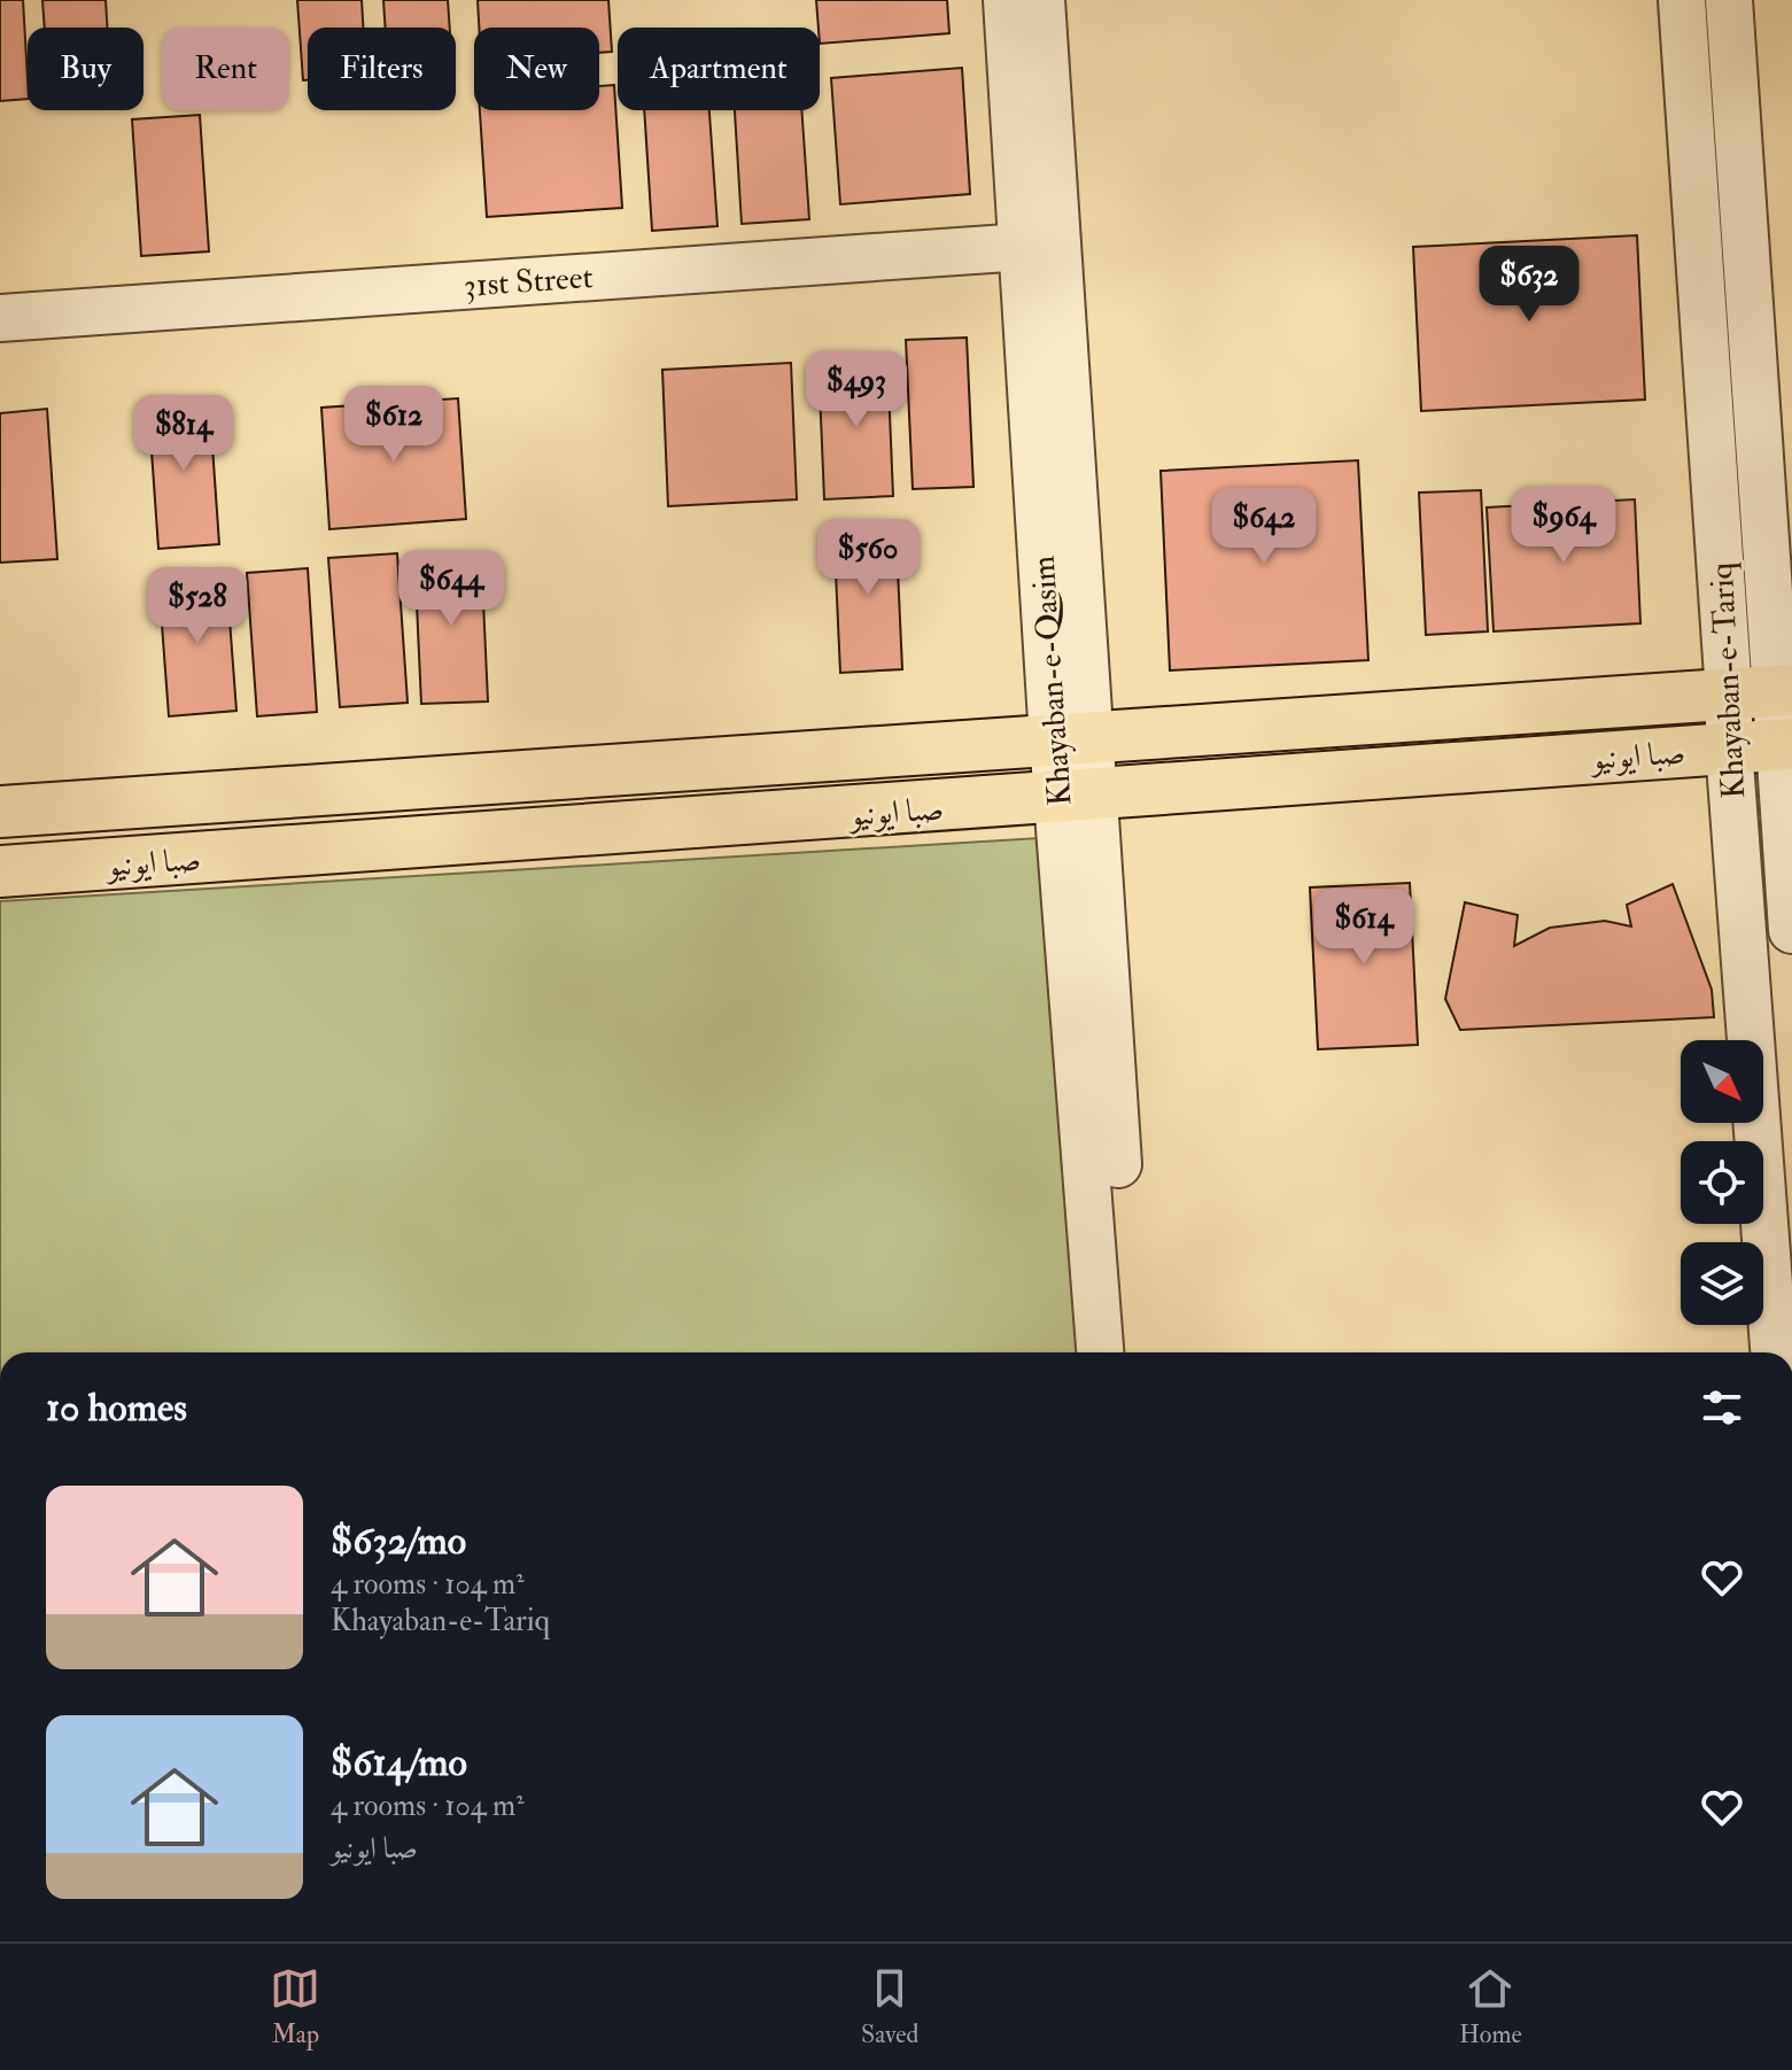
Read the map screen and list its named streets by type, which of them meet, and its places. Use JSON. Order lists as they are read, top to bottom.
{
  "streets": {
    "main road": ["صبا ایونیو"],
    "street": ["31st Street", "Khayaban-e-Qasim", "Khayaban-e-Tariq"]
  },
  "crossings": [
    ["31st Street", "Khayaban-e-Qasim"],
    ["Khayaban-e-Qasim", "صبا ایونیو"],
    ["Khayaban-e-Tariq", "صبا ایونیو"]
  ],
  "north": "bottom right",
  "page": {
    "chip": [
      "Buy",
      "Rent",
      "Filters",
      "New",
      "Apartment"
    ],
    "price": [
      "$632",
      "$493",
      "$612",
      "$814",
      "$964",
      "$642",
      "$560",
      "$644",
      "$528",
      "$614"
    ],
    "heading": "10 homes",
    "list": [
      {
        "name": "$632/mo",
        "note": "4 rooms · 104 m² · Khayaban-e-Tariq"
      },
      {
        "name": "$614/mo",
        "note": "4 rooms · 104 m² · صبا ایونیو"
      }
    ],
    "tabs": ["Map", "Saved", "Home"]
  }
}
